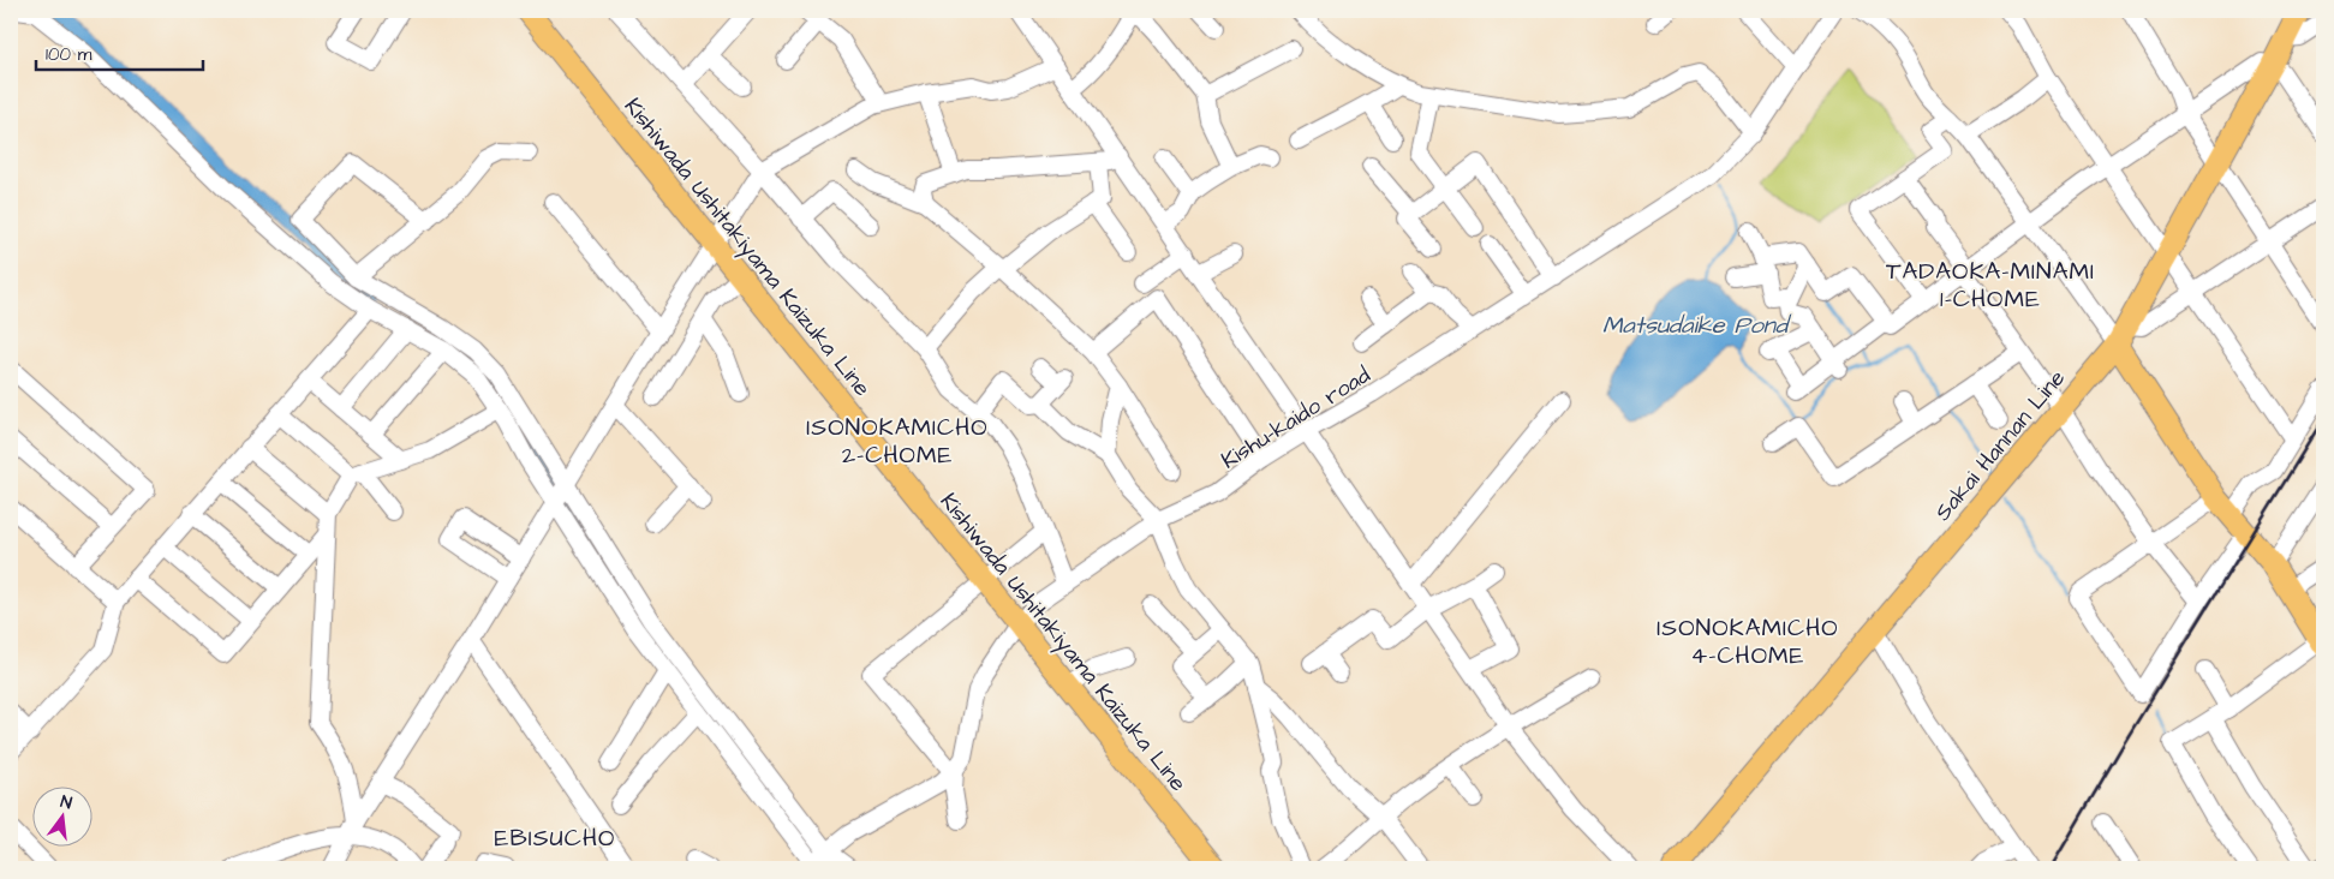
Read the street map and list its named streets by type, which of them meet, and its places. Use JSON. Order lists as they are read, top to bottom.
{
  "streets": {
    "main road": ["Kishiwada Ushitakiyama Kaizuka Line", "Sakai Hannan Line"],
    "street": ["Kishu-kaido road"]
  },
  "crossings": [
    ["Kishiwada Ushitakiyama Kaizuka Line", "Kishu-kaido road"]
  ],
  "districts": [
    "TADAOKA-MINAMI 1-CHOME",
    "ISONOKAMICHO 2-CHOME",
    "ISONOKAMICHO 4-CHOME",
    "EBISUCHO"
  ],
  "water": ["Matsudaike Pond"],
  "scale_bar": "100 m",
  "north": "top"
}
